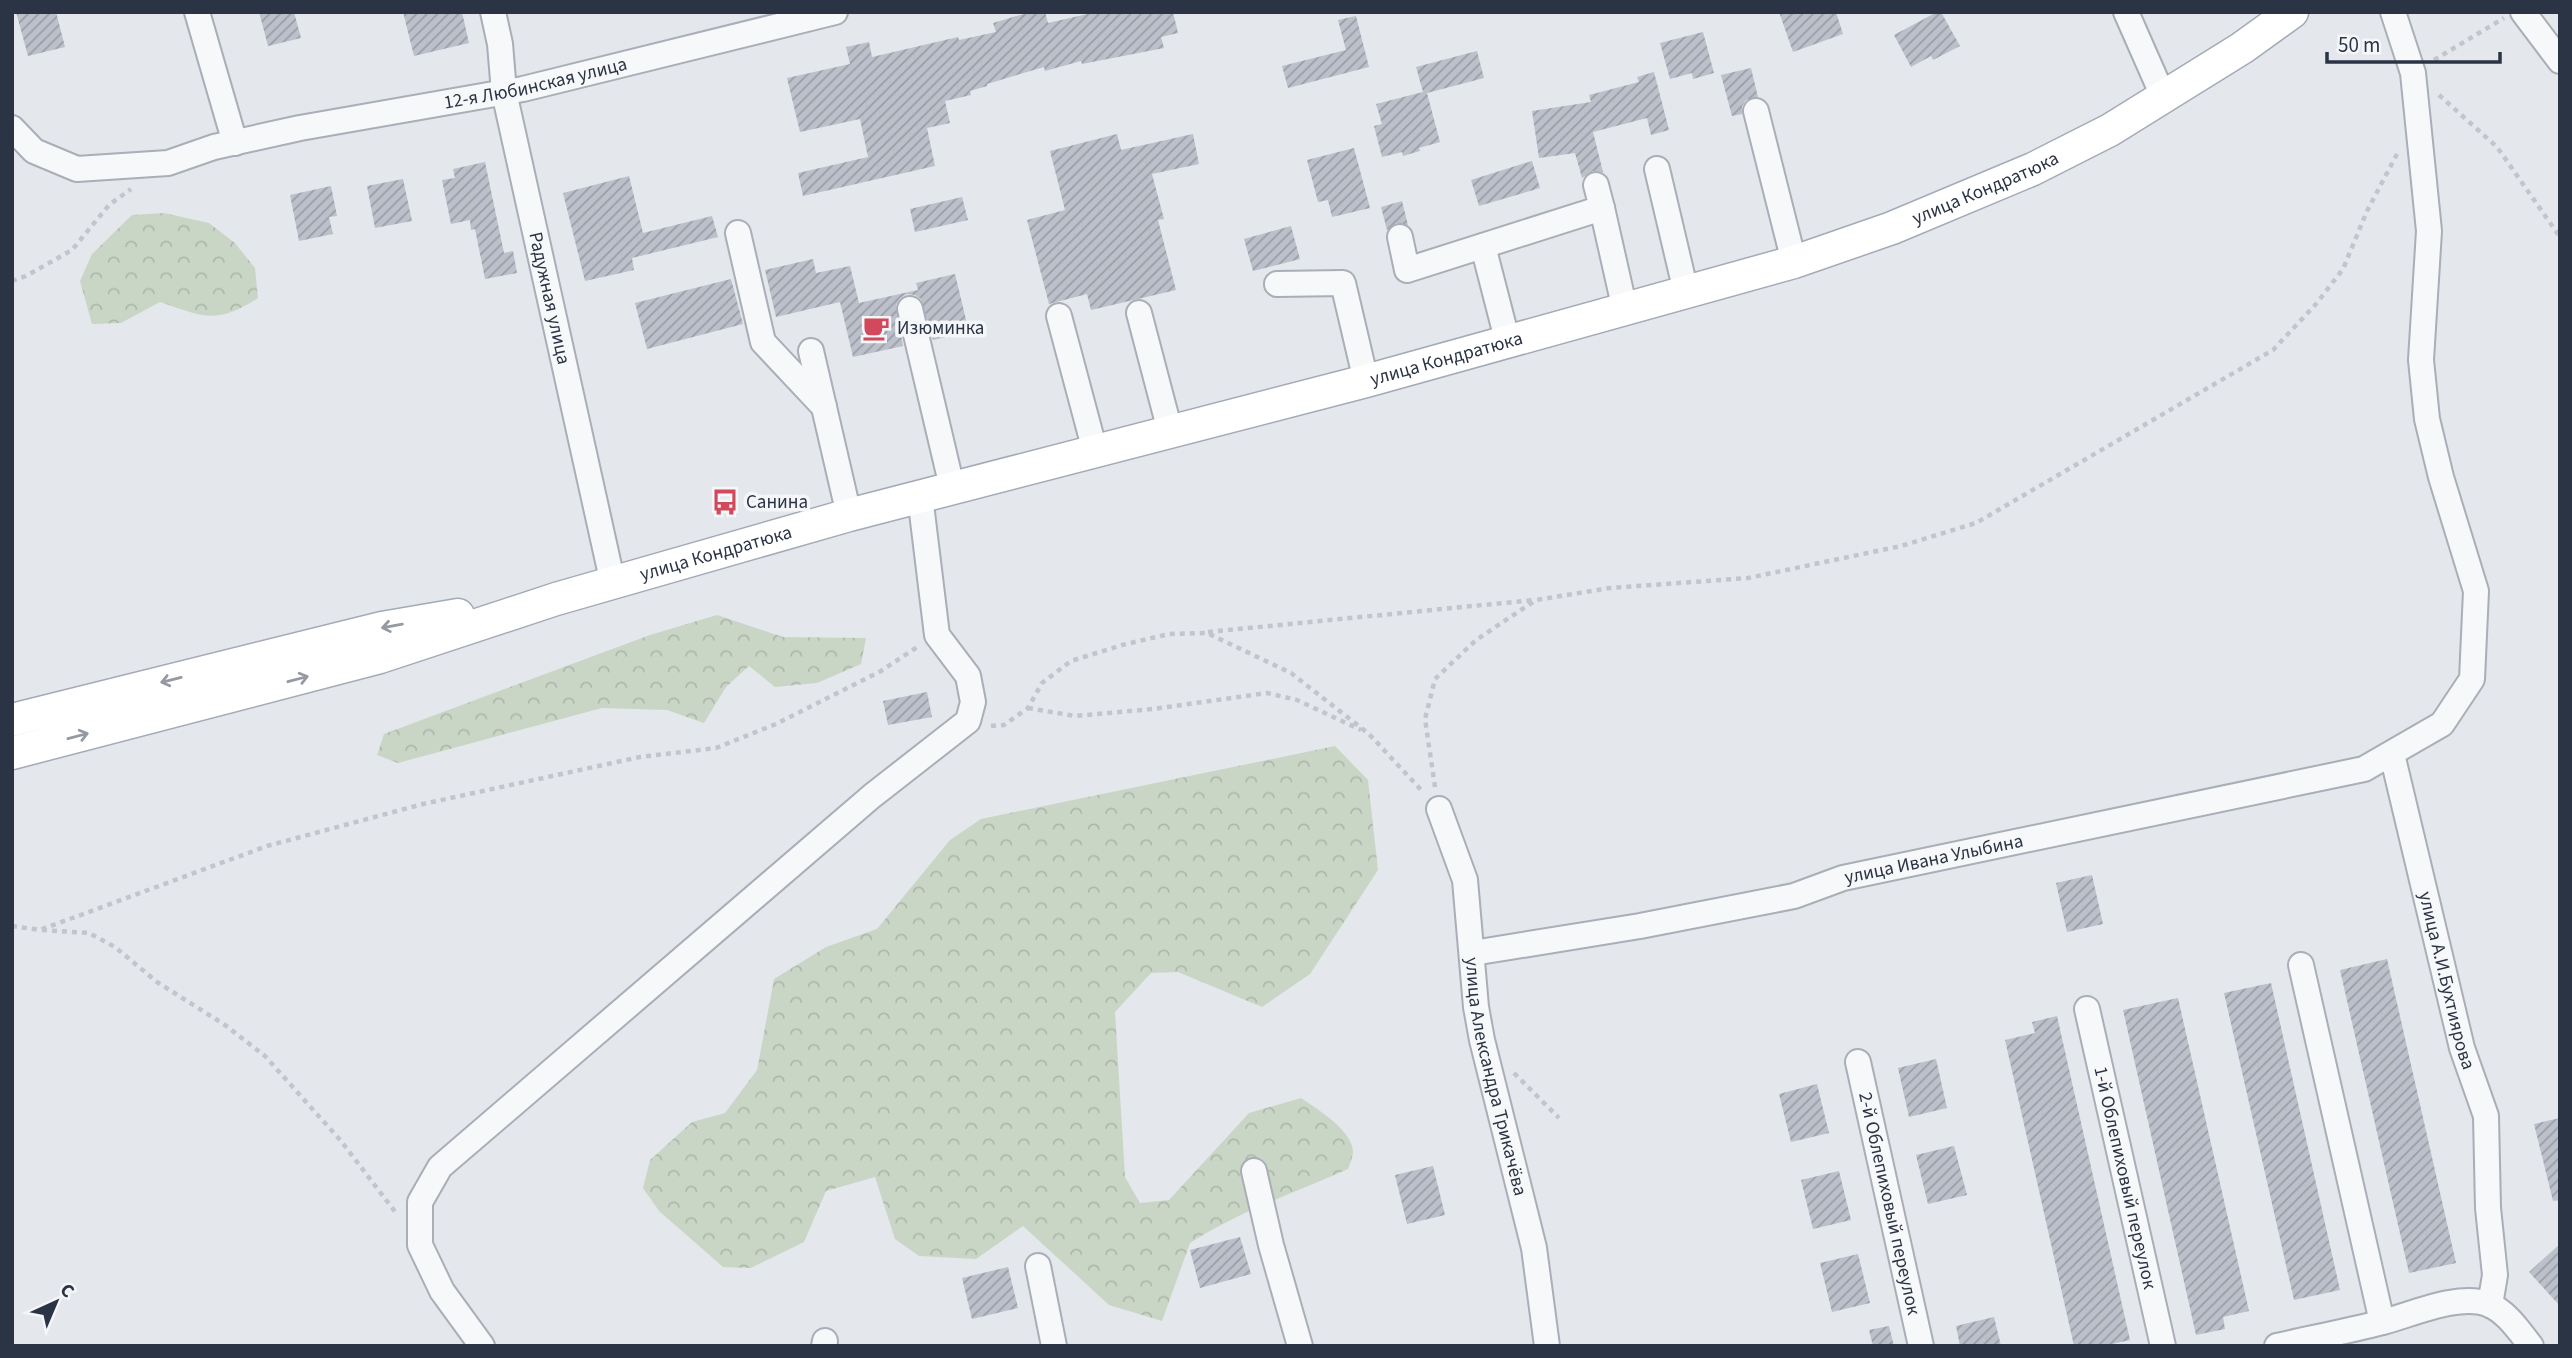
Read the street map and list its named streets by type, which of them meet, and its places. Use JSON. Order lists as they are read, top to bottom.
{
  "streets": {
    "main road": ["улица Кондратюка"],
    "street": [
      "12-я Любинская улица",
      "Радужная улица",
      "улица Ивана Улыбина",
      "улица А.И.Бухтиярова",
      "улица Александра Трикачёва",
      "1-й Облепиховый переулок",
      "2-й Облепиховый переулок"
    ]
  },
  "crossings": [
    ["12-я Любинская улица", "Радужная улица"],
    ["улица Кондратюка", "Радужная улица"],
    ["улица Ивана Улыбина", "улица А.И.Бухтиярова"],
    ["улица Ивана Улыбина", "улица Александра Трикачёва"]
  ],
  "places": {
    "cafe": ["Изюминка"],
    "bus stop": ["Санина"]
  },
  "scale_bar": "50 m",
  "north": "top right"
}
